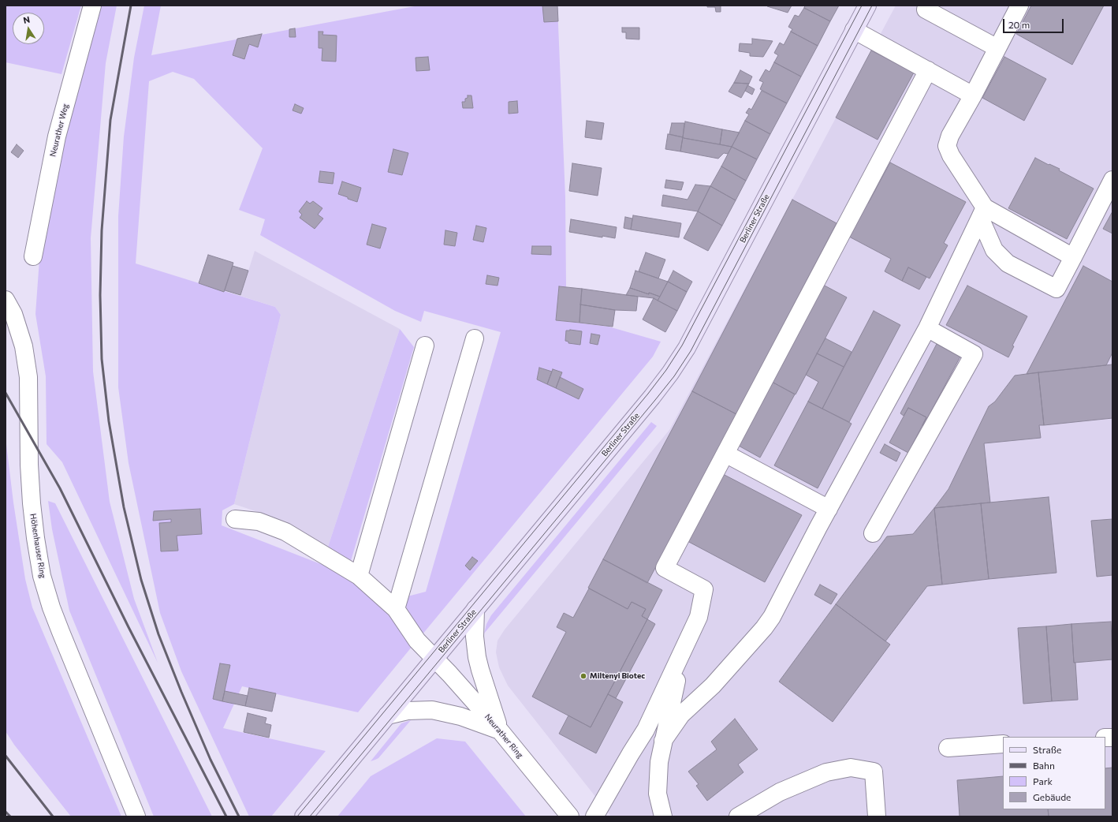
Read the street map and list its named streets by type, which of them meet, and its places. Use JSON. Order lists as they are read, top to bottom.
{
  "streets": {
    "main road": ["Berliner Straße"],
    "street": ["Neurather Weg", "Höhenhauser Ring", "Neurather Ring"]
  },
  "crossings": [
    ["Berliner Straße", "Neurather Ring"]
  ],
  "places": ["Miltenyi Biotec"],
  "legend": [
    "Straße",
    "Bahn",
    "Park",
    "Gebäude"
  ],
  "scale_bar": "20 m",
  "north": "top"
}
